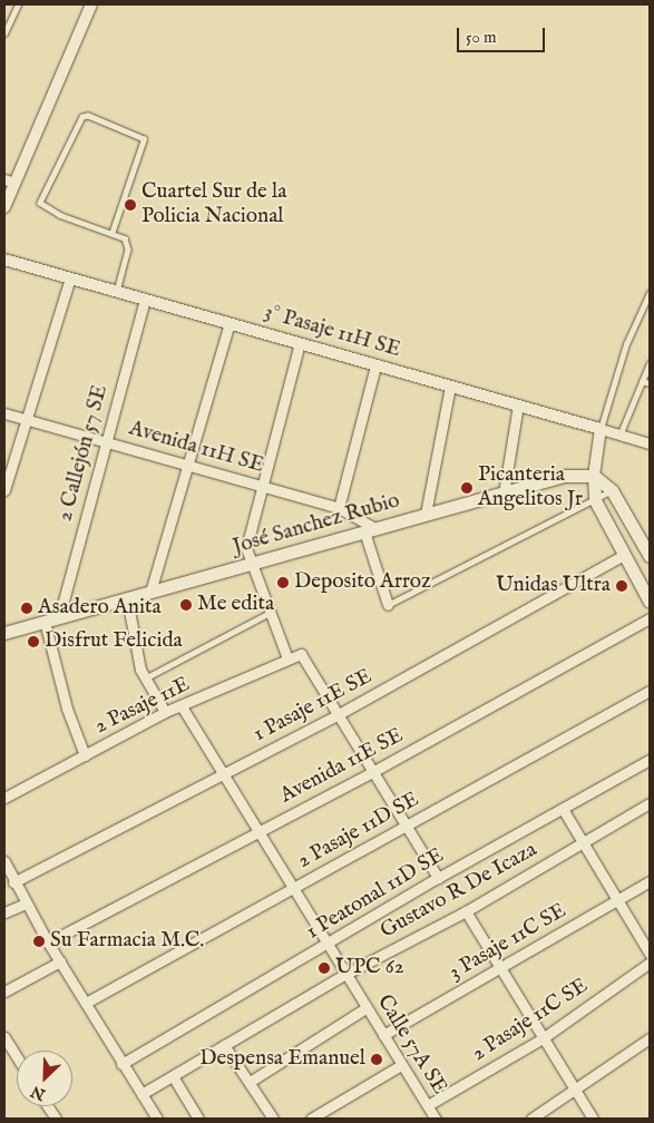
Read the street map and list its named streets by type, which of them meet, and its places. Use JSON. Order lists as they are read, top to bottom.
{
  "streets": {
    "main road": ["José Sanchez Rubio"],
    "street": [
      "3° Pasaje 11H SE",
      "Avenida 11H SE",
      "2 Callejón 57 SE",
      "2 Pasaje 11E",
      "1 Pasaje 11E SE",
      "Avenida 11E SE",
      "2 Pasaje 11D SE",
      "Gustavo R De Icaza",
      "1 Peatonal 11D SE",
      "3 Pasaje 11C SE",
      "2 Pasaje 11C SE",
      "Calle 57A SE"
    ]
  },
  "crossings": [
    ["3° Pasaje 11H SE", "2 Callejón 57 SE"],
    ["Avenida 11H SE", "2 Callejón 57 SE"],
    ["Avenida 11H SE", "José Sanchez Rubio"],
    ["2 Callejón 57 SE", "José Sanchez Rubio"],
    ["2 Pasaje 11E", "1 Pasaje 11E SE"],
    ["2 Pasaje 11E", "Calle 57A SE"],
    ["1 Pasaje 11E SE", "Calle 57A SE"],
    ["Avenida 11E SE", "Calle 57A SE"],
    ["2 Pasaje 11D SE", "Calle 57A SE"],
    ["Gustavo R De Icaza", "Calle 57A SE"],
    ["1 Peatonal 11D SE", "Calle 57A SE"],
    ["3 Pasaje 11C SE", "Calle 57A SE"],
    ["2 Pasaje 11C SE", "Calle 57A SE"]
  ],
  "places": [
    "Cuartel Sur de la Policia Nacional",
    "Picanteria Angelitos Jr",
    "Deposito Arroz",
    "Unidas Ultra",
    "Me edita",
    "Asadero Anita",
    "Disfrut Felicida",
    "Su Farmacia M.C.",
    "UPC 62",
    "Despensa Emanuel"
  ],
  "scale_bar": "50 m",
  "north": "bottom left"
}
